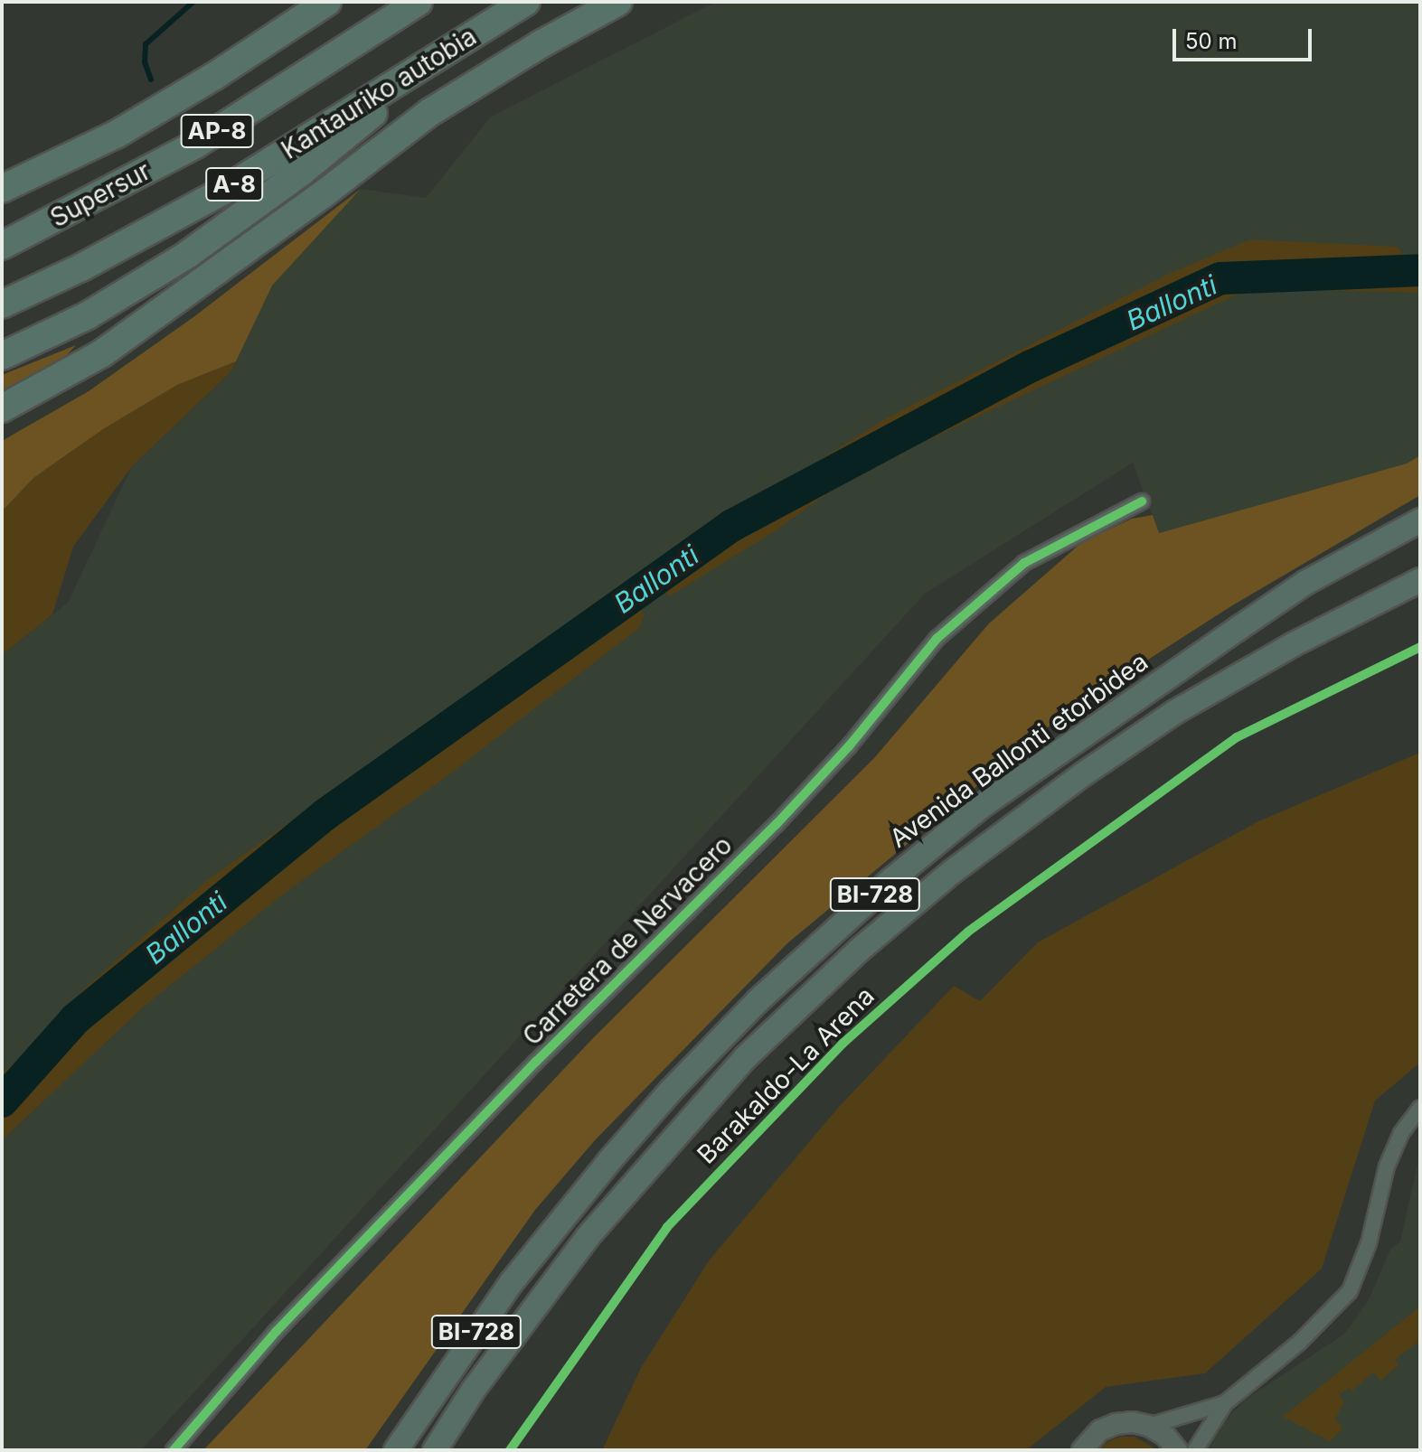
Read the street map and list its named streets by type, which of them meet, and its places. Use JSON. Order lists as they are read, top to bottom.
{
  "streets": {
    "highway": [
      "Kantauriko autobia",
      "AP-8",
      "A-8",
      "Supersur"
    ],
    "main road": ["Avenida Ballonti etorbidea", "BI-728"],
    "street": ["Carretera de Nervacero"],
    "cycle path": ["Barakaldo-La Arena"]
  },
  "water": ["Ballonti"],
  "scale_bar": "50 m"
}
